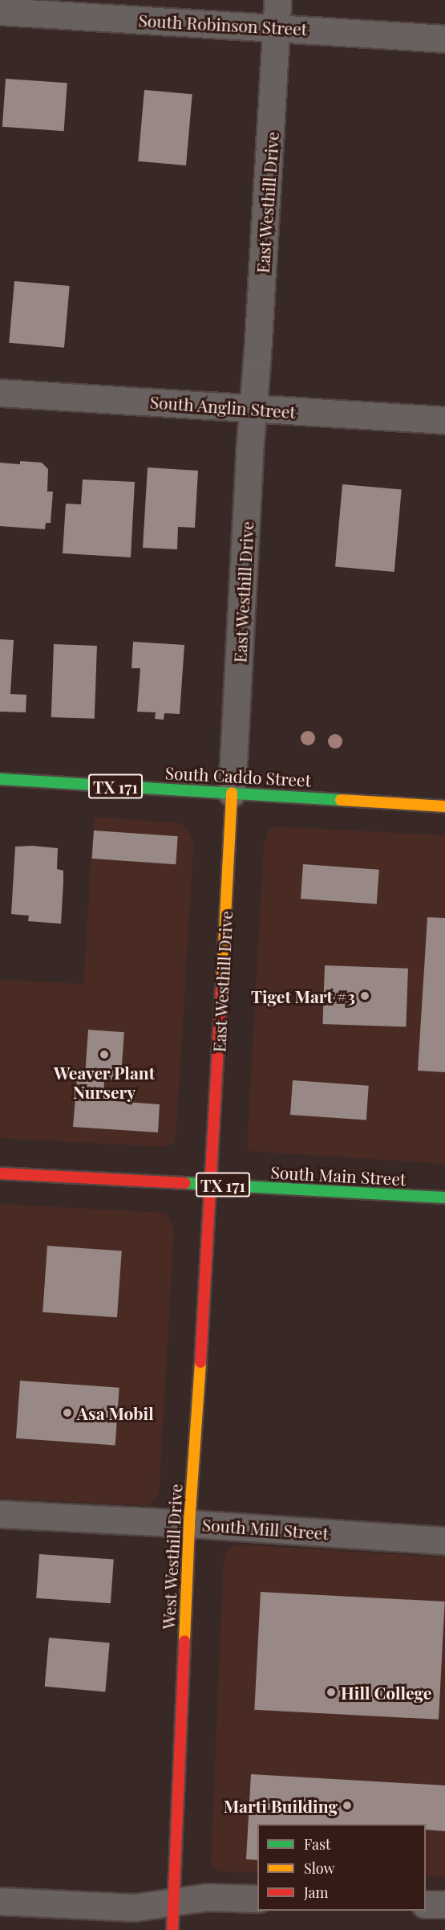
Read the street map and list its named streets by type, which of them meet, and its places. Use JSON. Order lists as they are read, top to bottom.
{
  "streets": {
    "street": [
      "South Robinson Street",
      "East Westhill Drive",
      "South Anglin Street",
      "South Caddo Street",
      "TX 171",
      "South Main Street",
      "South Mill Street",
      "West Westhill Drive"
    ]
  },
  "crossings": [
    ["South Robinson Street", "East Westhill Drive"],
    ["East Westhill Drive", "South Anglin Street"],
    ["East Westhill Drive", "South Caddo Street"],
    ["East Westhill Drive", "South Main Street"],
    ["East Westhill Drive", "West Westhill Drive"],
    ["South Main Street", "West Westhill Drive"],
    ["South Mill Street", "West Westhill Drive"]
  ],
  "places": [
    "Tiget Mart #3",
    "Weaver Plant Nursery",
    "Asa Mobil",
    "Hill College",
    "Marti Building"
  ],
  "legend": ["Fast", "Slow", "Jam"]
}
